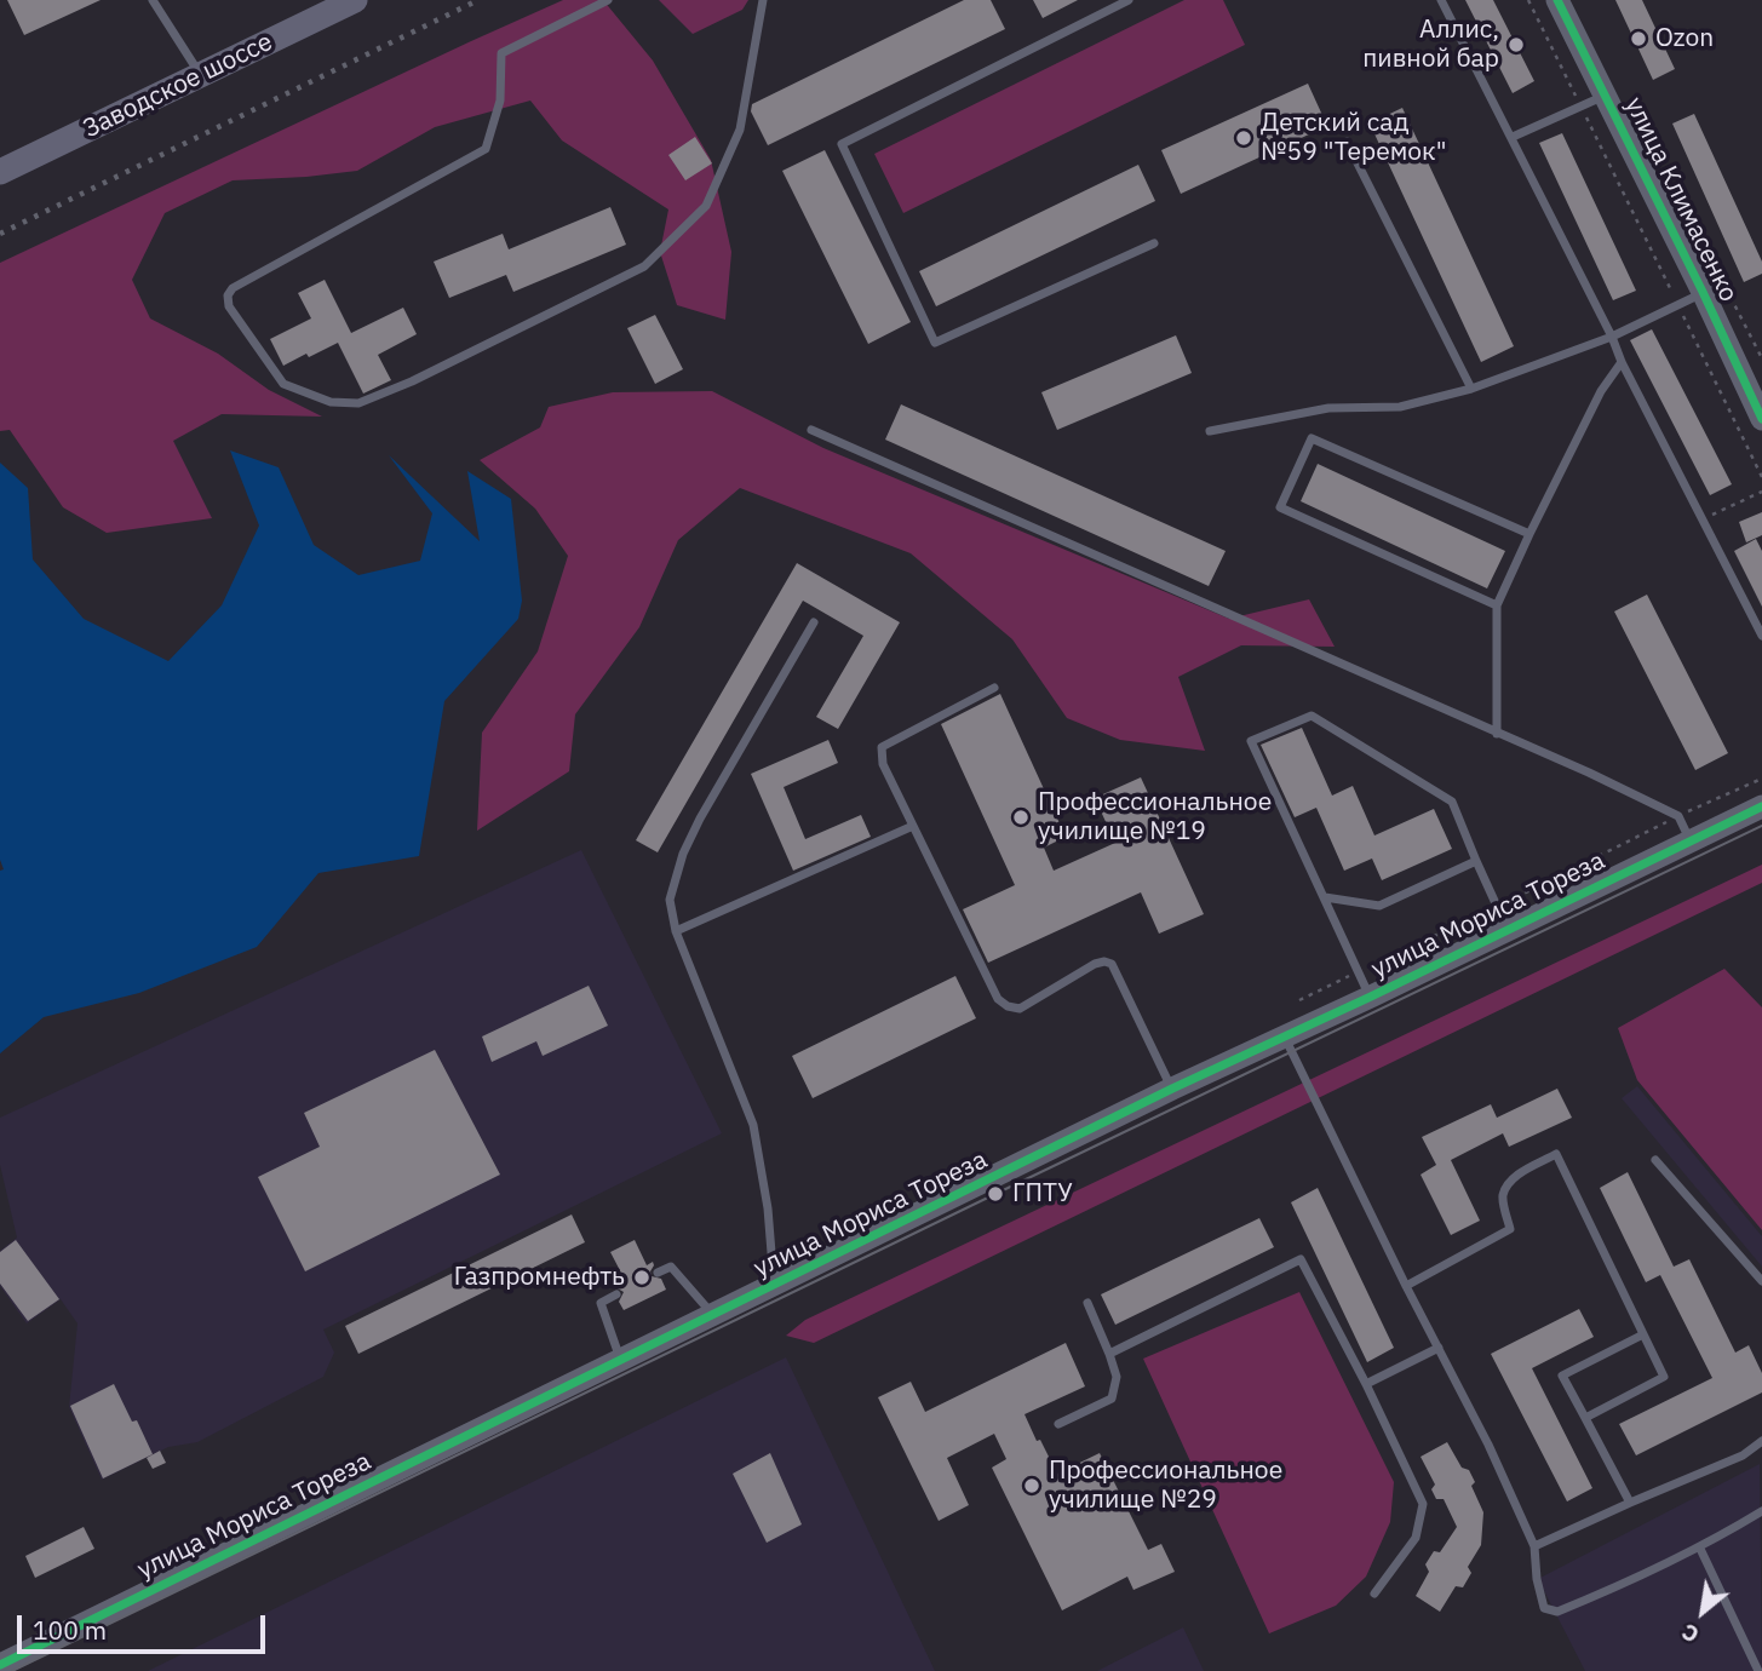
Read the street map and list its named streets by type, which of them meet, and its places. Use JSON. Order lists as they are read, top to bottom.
{
  "streets": {
    "main road": ["Заводское шоссе"],
    "street": ["улица Климасенко", "улица Мориса Тореза"]
  },
  "places": [
    "Ozon",
    "Аллис, пивной бар",
    "Детский сад №59 \"Теремок\"",
    "Профессиональное училище №19",
    "ГПТУ",
    "Газпромнефть",
    "Профессиональное училище №29"
  ],
  "scale_bar": "100 m",
  "north": "bottom left"
}
